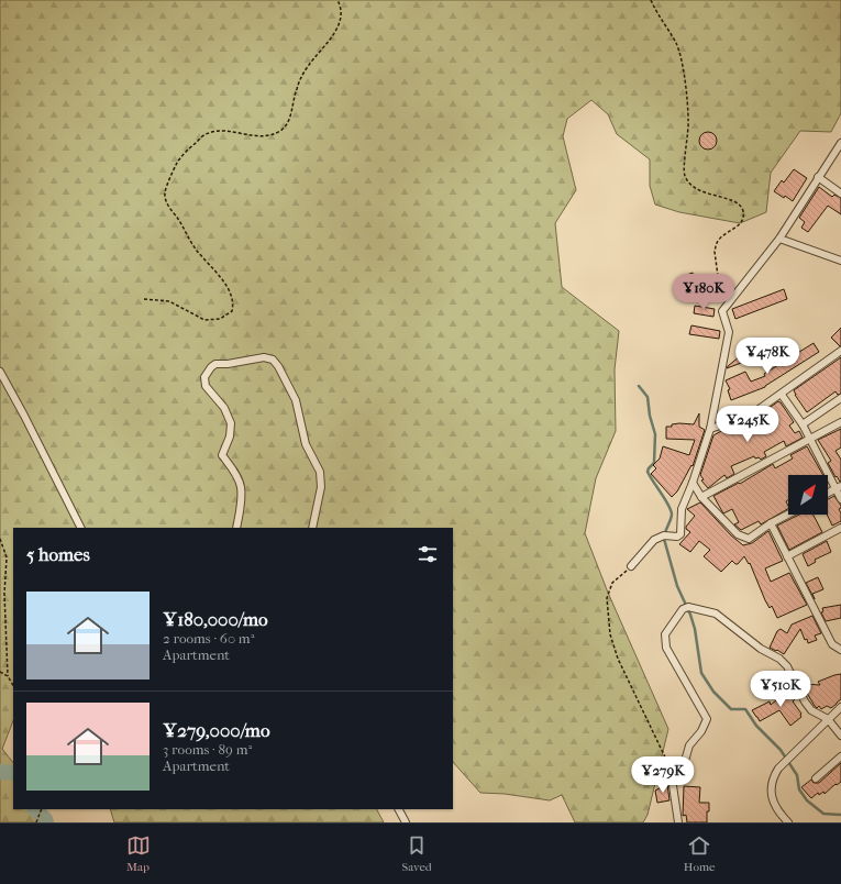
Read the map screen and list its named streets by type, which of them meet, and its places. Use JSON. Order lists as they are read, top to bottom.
{
  "north": "top right",
  "page": {
    "price": [
      "¥180K",
      "¥478K",
      "¥245K",
      "¥510K",
      "¥279K"
    ],
    "heading": "5 homes",
    "list": [
      {
        "name": "¥180,000/mo",
        "note": "2 rooms · 60 m² · Apartment"
      },
      {
        "name": "¥279,000/mo",
        "note": "3 rooms · 89 m² · Apartment"
      }
    ],
    "tabs": ["Map", "Saved", "Home"]
  }
}
